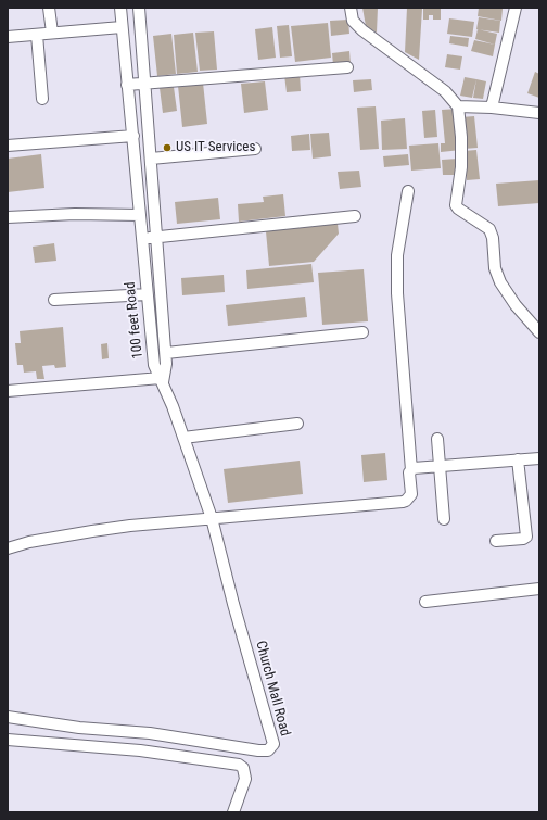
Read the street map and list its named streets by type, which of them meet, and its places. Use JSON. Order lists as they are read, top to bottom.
{
  "streets": {
    "street": ["100 feet Road", "Church Mall Road"]
  },
  "crossings": [
    ["100 feet Road", "Church Mall Road"]
  ],
  "places": ["US IT Services"]
}
